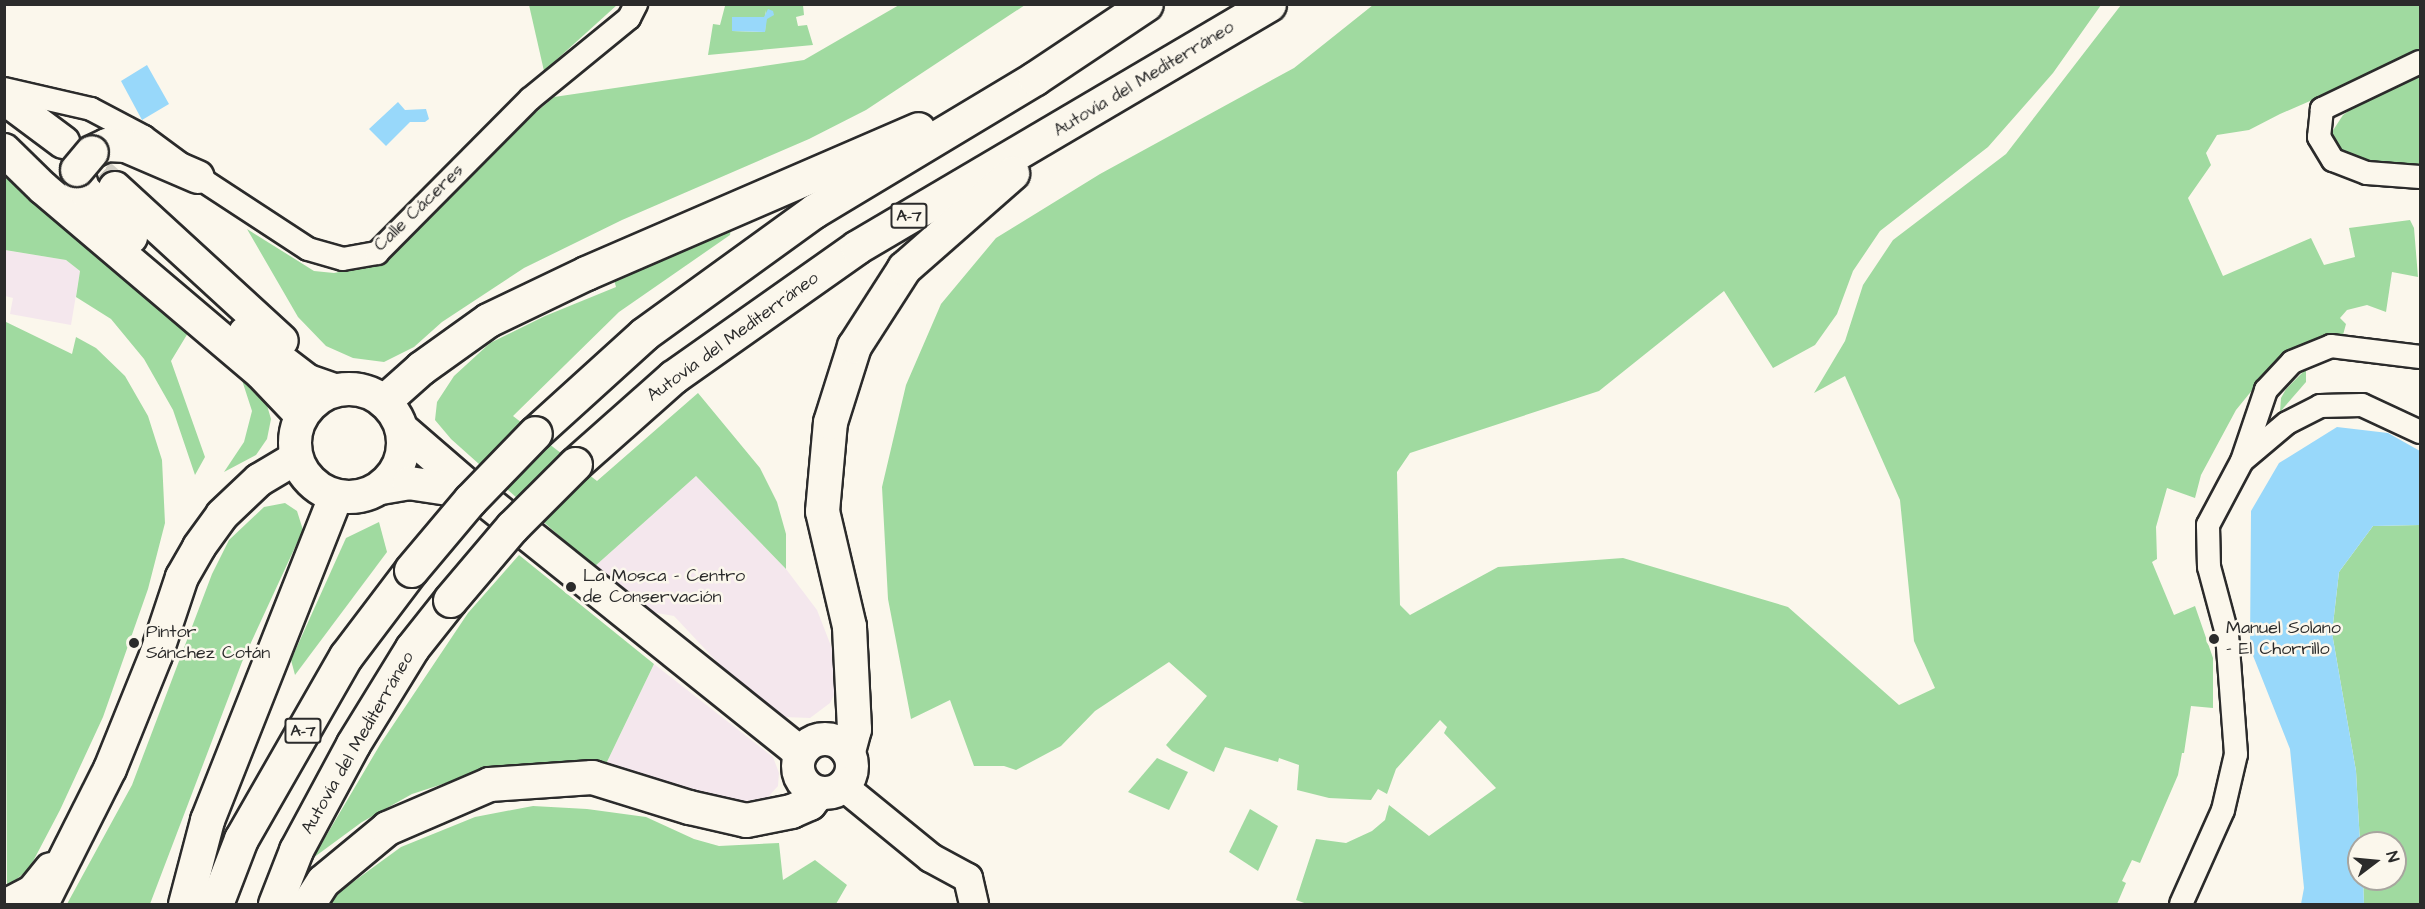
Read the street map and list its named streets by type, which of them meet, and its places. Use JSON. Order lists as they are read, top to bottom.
{
  "streets": {
    "highway": ["Autovía del Mediterráneo", "A-7"],
    "street": ["Calle Cáceres"]
  },
  "places": ["La Mosca - Centro de Conservación", "Manuel Solano - El Chorrillo", "Pintor Sánchez Cotán"],
  "north": "right"
}
